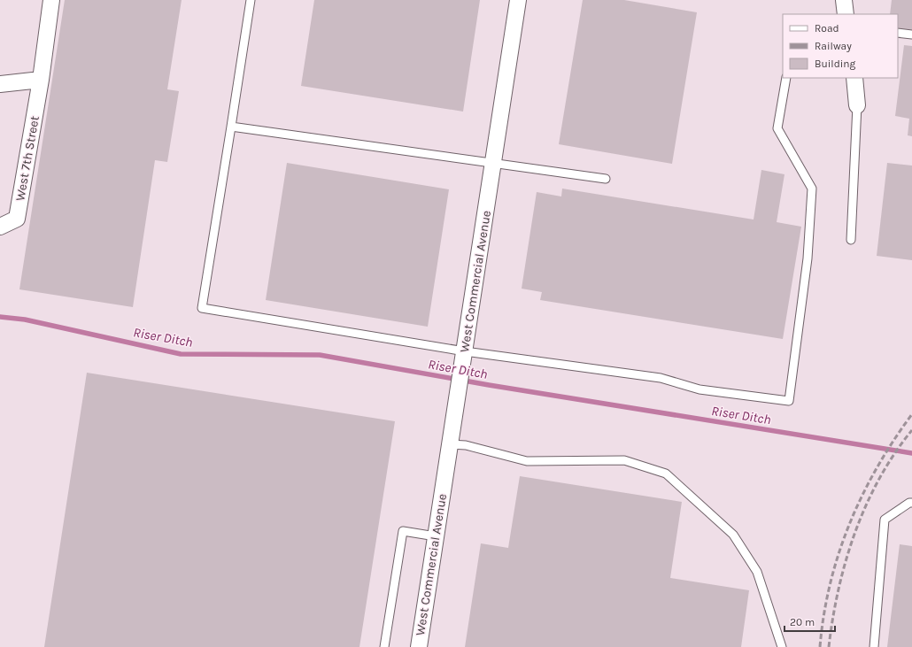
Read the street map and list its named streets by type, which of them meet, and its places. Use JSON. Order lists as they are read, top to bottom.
{
  "streets": {
    "street": ["West 7th Street", "West Commercial Avenue"]
  },
  "water": ["Riser Ditch"],
  "legend": ["Road", "Railway", "Building"],
  "scale_bar": "20 m"
}
